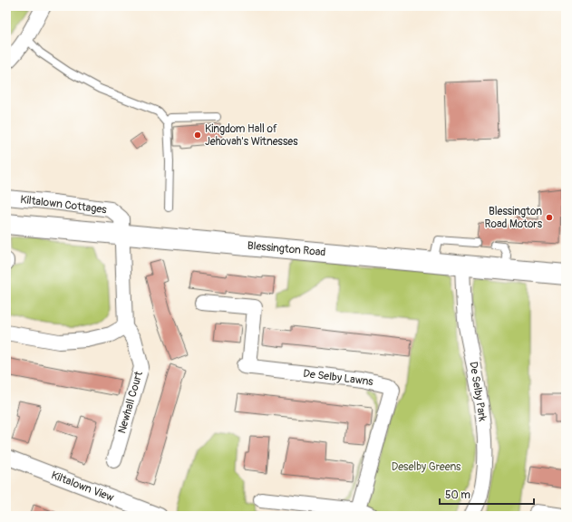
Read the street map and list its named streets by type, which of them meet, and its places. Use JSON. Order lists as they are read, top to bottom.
{
  "streets": {
    "main road": ["Blessington Road"],
    "street": [
      "Kiltalown Cottages",
      "De Selby Lawns",
      "De Selby Park",
      "Newhall Court",
      "Kiltalown View"
    ]
  },
  "crossings": [
    ["Kiltalown Cottages", "Blessington Road"],
    ["Blessington Road", "De Selby Park"]
  ],
  "parks": ["Deselby Greens"],
  "places": ["Kingdom Hall of Jehovah's Witnesses", "Blessington Road Motors"],
  "scale_bar": "50 m"
}
